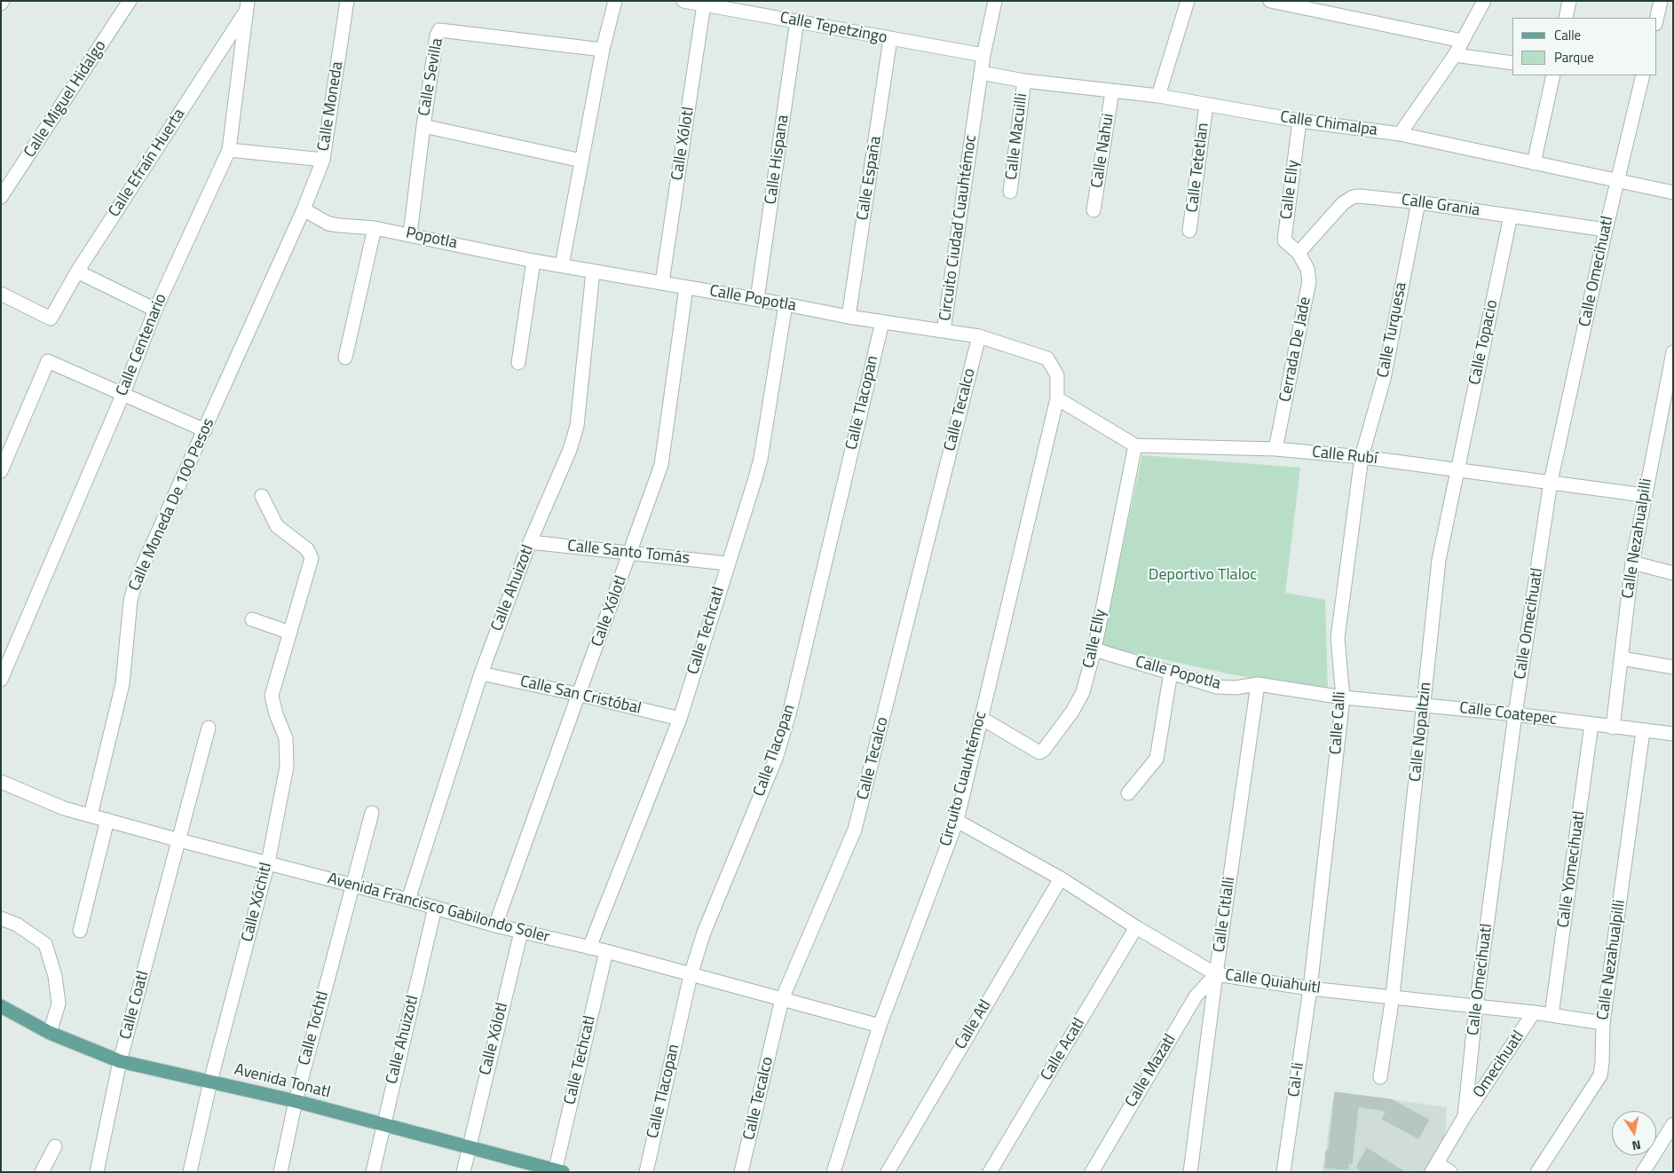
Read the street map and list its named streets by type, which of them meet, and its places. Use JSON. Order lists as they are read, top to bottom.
{
  "streets": {
    "main road": ["Avenida Tonatl"],
    "street": [
      "Calle Tepetzingo",
      "Calle Sevilla",
      "Calle Miguel Hidalgo",
      "Calle Moneda",
      "Calle Chimalpa",
      "Calle Macuilli",
      "Calle Xólotl",
      "Calle Nahui",
      "Calle Hispana",
      "Calle Efraín Huerta",
      "Calle Tetetlan",
      "Calle España",
      "Calle Elly",
      "Calle Grania",
      "Circuito Ciudad Cuauhtémoc",
      "Popotla",
      "Calle Omecihuatl",
      "Calle Popotla",
      "Calle Turquesa",
      "Calle Topacio",
      "Calle Centenario",
      "Cerrada De Jade",
      "Calle Tlacopan",
      "Calle Tecalco",
      "Calle Rubí",
      "Calle Moneda De 100 Pesos",
      "Calle Nezahualpilli",
      "Calle Santo Tomás",
      "Calle Ahuizotl",
      "Calle Techcatl",
      "Calle San Cristóbal",
      "Calle Coatepec",
      "Calle Calli",
      "Calle Nopaltzin",
      "Circuito Cuauhtémoc",
      "Calle Yomecihuatl",
      "Calle Xóchitl",
      "Avenida Francisco Gabilondo Soler",
      "Calle Citlalli",
      "Calle Quiahuitl",
      "Calle Coatl",
      "Calle Atl",
      "Calle Tochtl",
      "Calle Acatl",
      "Omecihuatl",
      "Calle Mazatl",
      "Cal-li"
    ]
  },
  "crossings": [
    ["Calle Tepetzingo", "Calle Xólotl"],
    ["Calle Tepetzingo", "Calle Hispana"],
    ["Calle Tepetzingo", "Calle España"],
    ["Calle Tepetzingo", "Circuito Ciudad Cuauhtémoc"],
    ["Calle Sevilla", "Popotla"],
    ["Calle Moneda", "Popotla"],
    ["Calle Moneda", "Calle Moneda De 100 Pesos"],
    ["Calle Chimalpa", "Calle Macuilli"],
    ["Calle Chimalpa", "Calle Nahui"],
    ["Calle Chimalpa", "Calle Tetetlan"],
    ["Calle Chimalpa", "Calle Elly"],
    ["Calle Chimalpa", "Circuito Ciudad Cuauhtémoc"],
    ["Calle Chimalpa", "Calle Omecihuatl"],
    ["Calle Xólotl", "Calle Popotla"],
    ["Calle Xólotl", "Calle Santo Tomás"],
    ["Calle Xólotl", "Calle San Cristóbal"],
    ["Calle Xólotl", "Avenida Francisco Gabilondo Soler"],
    ["Calle Xólotl", "Avenida Tonatl"],
    ["Calle Hispana", "Calle Popotla"],
    ["Calle Efraín Huerta", "Calle Centenario"],
    ["Calle España", "Calle Popotla"],
    ["Calle Elly", "Calle Grania"],
    ["Calle Elly", "Calle Popotla"],
    ["Calle Elly", "Cerrada De Jade"],
    ["Calle Elly", "Calle Rubí"],
    ["Calle Elly", "Circuito Cuauhtémoc"],
    ["Calle Grania", "Calle Omecihuatl"],
    ["Calle Grania", "Calle Turquesa"],
    ["Calle Grania", "Calle Topacio"],
    ["Calle Grania", "Cerrada De Jade"],
    ["Circuito Ciudad Cuauhtémoc", "Calle Popotla"],
    ["Circuito Ciudad Cuauhtémoc", "Calle Tecalco"],
    ["Circuito Ciudad Cuauhtémoc", "Circuito Cuauhtémoc"],
    ["Popotla", "Calle Popotla"],
    ["Popotla", "Calle Moneda De 100 Pesos"],
    ["Calle Omecihuatl", "Calle Rubí"],
    ["Calle Omecihuatl", "Calle Coatepec"],
    ["Calle Omecihuatl", "Calle Quiahuitl"],
    ["Calle Omecihuatl", "Omecihuatl"],
    ["Calle Popotla", "Calle Tlacopan"],
    ["Calle Popotla", "Calle Ahuizotl"],
    ["Calle Popotla", "Calle Techcatl"],
    ["Calle Popotla", "Calle Coatepec"],
    ["Calle Popotla", "Calle Calli"],
    ["Calle Popotla", "Calle Citlalli"],
    ["Calle Turquesa", "Calle Rubí"],
    ["Calle Turquesa", "Calle Calli"],
    ["Calle Topacio", "Calle Rubí"],
    ["Calle Topacio", "Calle Nopaltzin"],
    ["Cerrada De Jade", "Calle Rubí"],
    ["Calle Tlacopan", "Avenida Francisco Gabilondo Soler"],
    ["Calle Tecalco", "Avenida Francisco Gabilondo Soler"],
    ["Calle Rubí", "Calle Nezahualpilli"],
    ["Calle Rubí", "Calle Calli"],
    ["Calle Rubí", "Calle Nopaltzin"],
    ["Calle Rubí", "Circuito Cuauhtémoc"],
    ["Calle Moneda De 100 Pesos", "Avenida Francisco Gabilondo Soler"],
    ["Calle Nezahualpilli", "Calle Coatepec"],
    ["Calle Nezahualpilli", "Calle Quiahuitl"],
    ["Calle Santo Tomás", "Calle Ahuizotl"],
    ["Calle Santo Tomás", "Calle Techcatl"],
    ["Calle Ahuizotl", "Calle San Cristóbal"],
    ["Calle Ahuizotl", "Avenida Francisco Gabilondo Soler"],
    ["Calle Ahuizotl", "Avenida Tonatl"],
    ["Calle Techcatl", "Calle San Cristóbal"],
    ["Calle Techcatl", "Avenida Francisco Gabilondo Soler"],
    ["Calle Techcatl", "Avenida Tonatl"],
    ["Calle Coatepec", "Calle Calli"],
    ["Calle Coatepec", "Calle Nopaltzin"],
    ["Calle Coatepec", "Calle Yomecihuatl"],
    ["Calle Calli", "Calle Quiahuitl"],
    ["Calle Calli", "Cal-li"],
    ["Calle Nopaltzin", "Calle Quiahuitl"],
    ["Circuito Cuauhtémoc", "Avenida Francisco Gabilondo Soler"],
    ["Circuito Cuauhtémoc", "Calle Quiahuitl"],
    ["Calle Yomecihuatl", "Calle Quiahuitl"],
    ["Calle Xóchitl", "Avenida Francisco Gabilondo Soler"],
    ["Calle Xóchitl", "Avenida Tonatl"],
    ["Avenida Francisco Gabilondo Soler", "Calle Coatl"],
    ["Avenida Francisco Gabilondo Soler", "Calle Tochtl"],
    ["Calle Citlalli", "Calle Quiahuitl"],
    ["Calle Citlalli", "Calle Mazatl"],
    ["Calle Quiahuitl", "Calle Atl"],
    ["Calle Quiahuitl", "Calle Acatl"],
    ["Calle Quiahuitl", "Omecihuatl"],
    ["Calle Quiahuitl", "Calle Mazatl"],
    ["Calle Quiahuitl", "Cal-li"],
    ["Calle Coatl", "Avenida Tonatl"],
    ["Calle Tochtl", "Avenida Tonatl"]
  ],
  "parks": ["Deportivo Tlaloc"],
  "legend": ["Calle", "Parque"],
  "north": "bottom"
}
